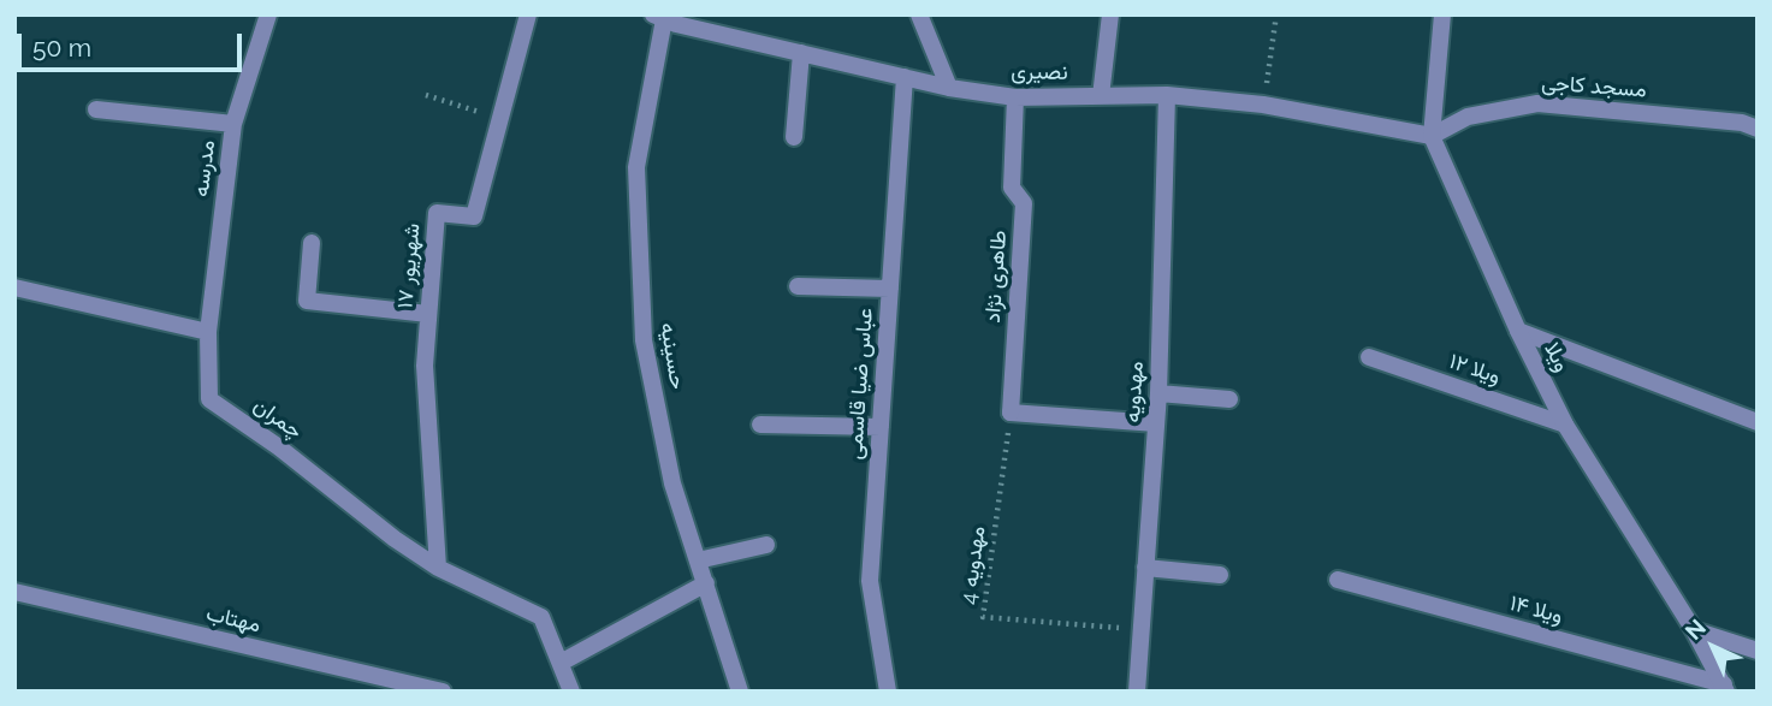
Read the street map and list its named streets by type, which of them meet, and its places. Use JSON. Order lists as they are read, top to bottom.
{
  "streets": {
    "street": [
      "نصیری",
      "مسجد کاجی",
      "مدرسه",
      "۱۷ شهریور",
      "طاهری نژاد",
      "حسینیه",
      "ویلا",
      "ویلا ۱۲",
      "عباس ضیا قاسمی",
      "مهدویه",
      "چمران",
      "ویلا ۱۴",
      "مهتاب"
    ],
    "path": ["مهدویه 4"]
  },
  "crossings": [
    ["نصیری", "مسجد کاجی"],
    ["نصیری", "طاهری نژاد"],
    ["نصیری", "حسینیه"],
    ["نصیری", "ویلا"],
    ["نصیری", "عباس ضیا قاسمی"],
    ["نصیری", "مهدویه"],
    ["مسجد کاجی", "ویلا"],
    ["مدرسه", "چمران"],
    ["۱۷ شهریور", "چمران"],
    ["طاهری نژاد", "مهدویه 4"],
    ["ویلا", "ویلا ۱۲"],
    ["ویلا", "ویلا ۱۴"],
    ["مهدویه", "مهدویه 4"]
  ],
  "scale_bar": "50 m",
  "north": "top left"
}
